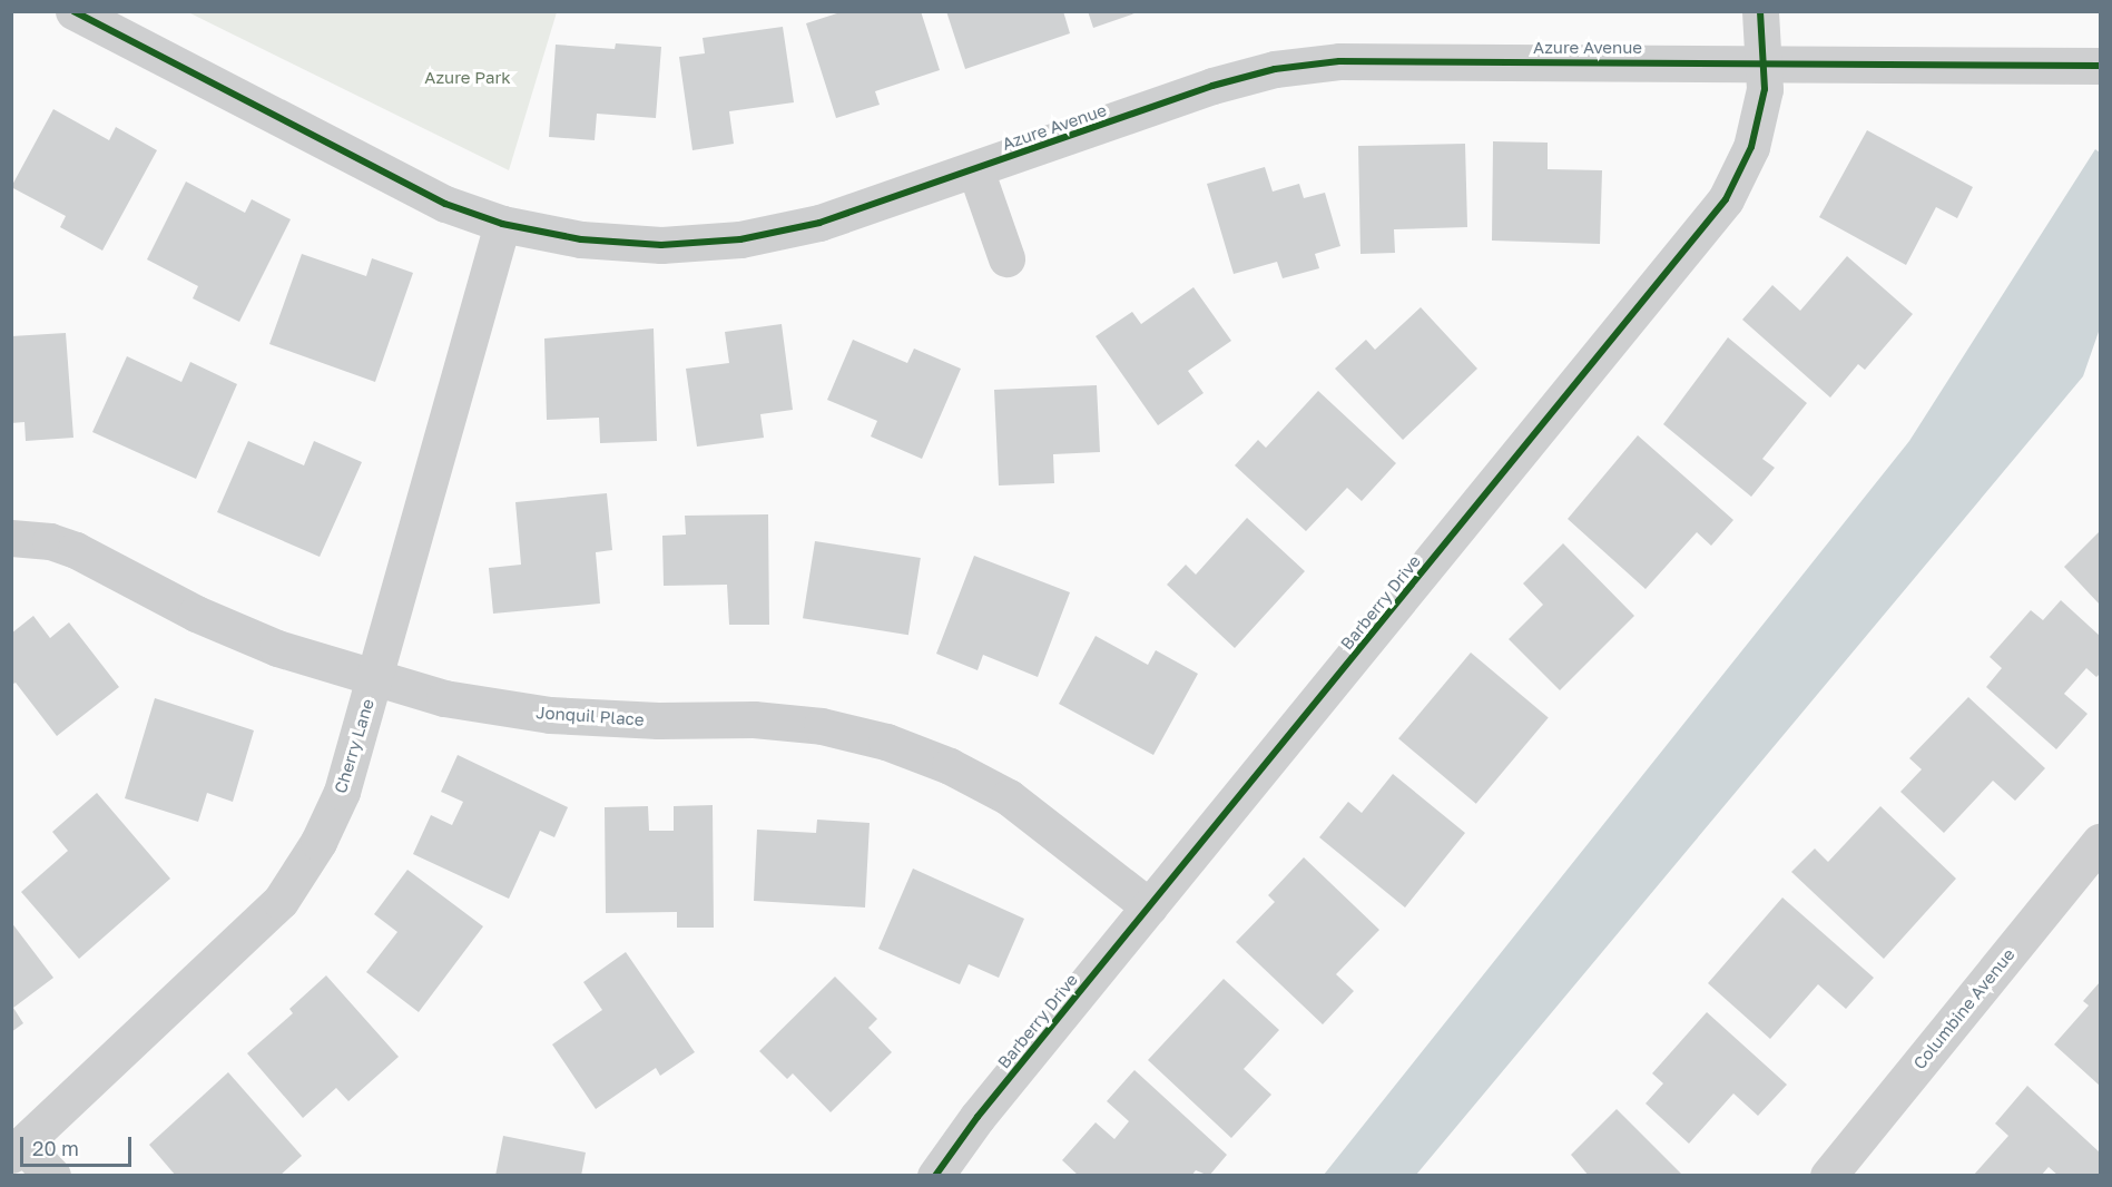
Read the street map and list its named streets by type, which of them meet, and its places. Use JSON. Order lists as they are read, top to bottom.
{
  "streets": {
    "street": [
      "Azure Avenue",
      "Barberry Drive",
      "Jonquil Place",
      "Cherry Lane",
      "Columbine Avenue"
    ]
  },
  "crossings": [
    ["Azure Avenue", "Barberry Drive"],
    ["Azure Avenue", "Cherry Lane"],
    ["Barberry Drive", "Jonquil Place"],
    ["Jonquil Place", "Cherry Lane"]
  ],
  "parks": ["Azure Park"],
  "scale_bar": "20 m"
}
